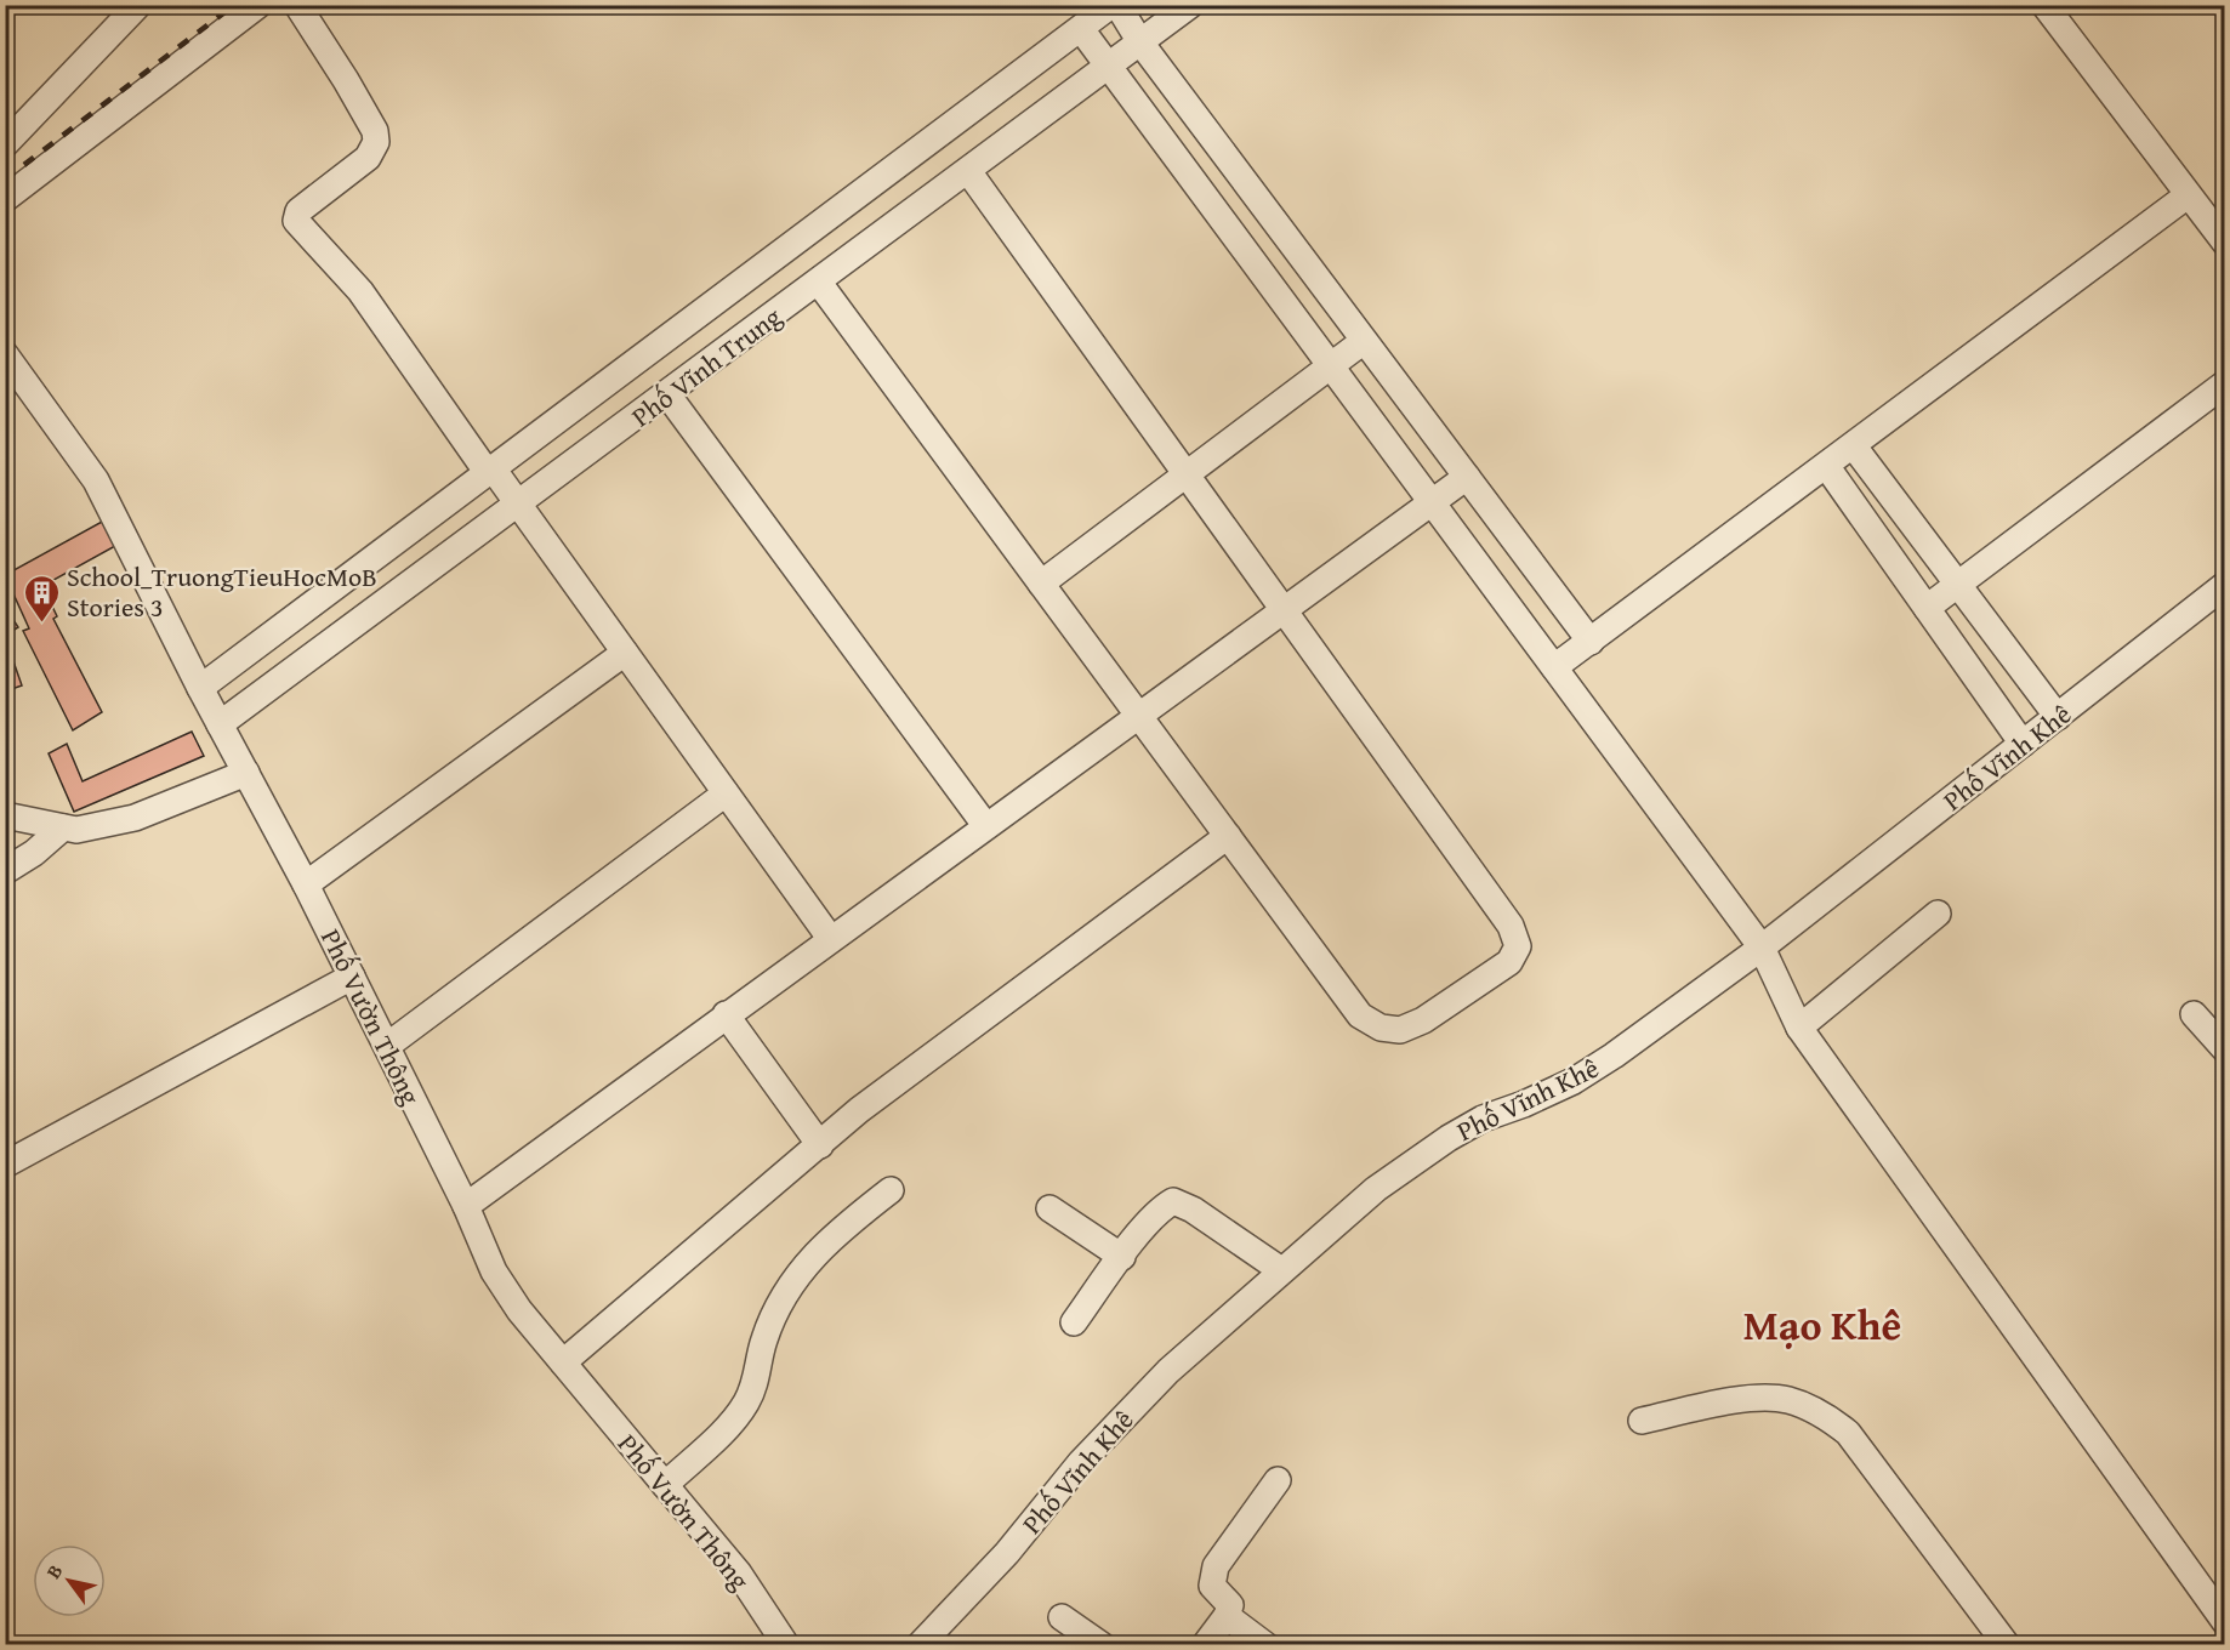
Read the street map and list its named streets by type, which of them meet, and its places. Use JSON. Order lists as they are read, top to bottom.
{
  "streets": {
    "street": ["Phố Vĩnh Trung", "Phố Vĩnh Khê", "Phố Vườn Thông"]
  },
  "crossings": [
    ["Phố Vĩnh Trung", "Phố Vườn Thông"]
  ],
  "districts": ["Mạo Khê"],
  "places": {
    "building": ["School_TruongTieuHocMoB Stories 3"]
  },
  "north": "top left"
}
